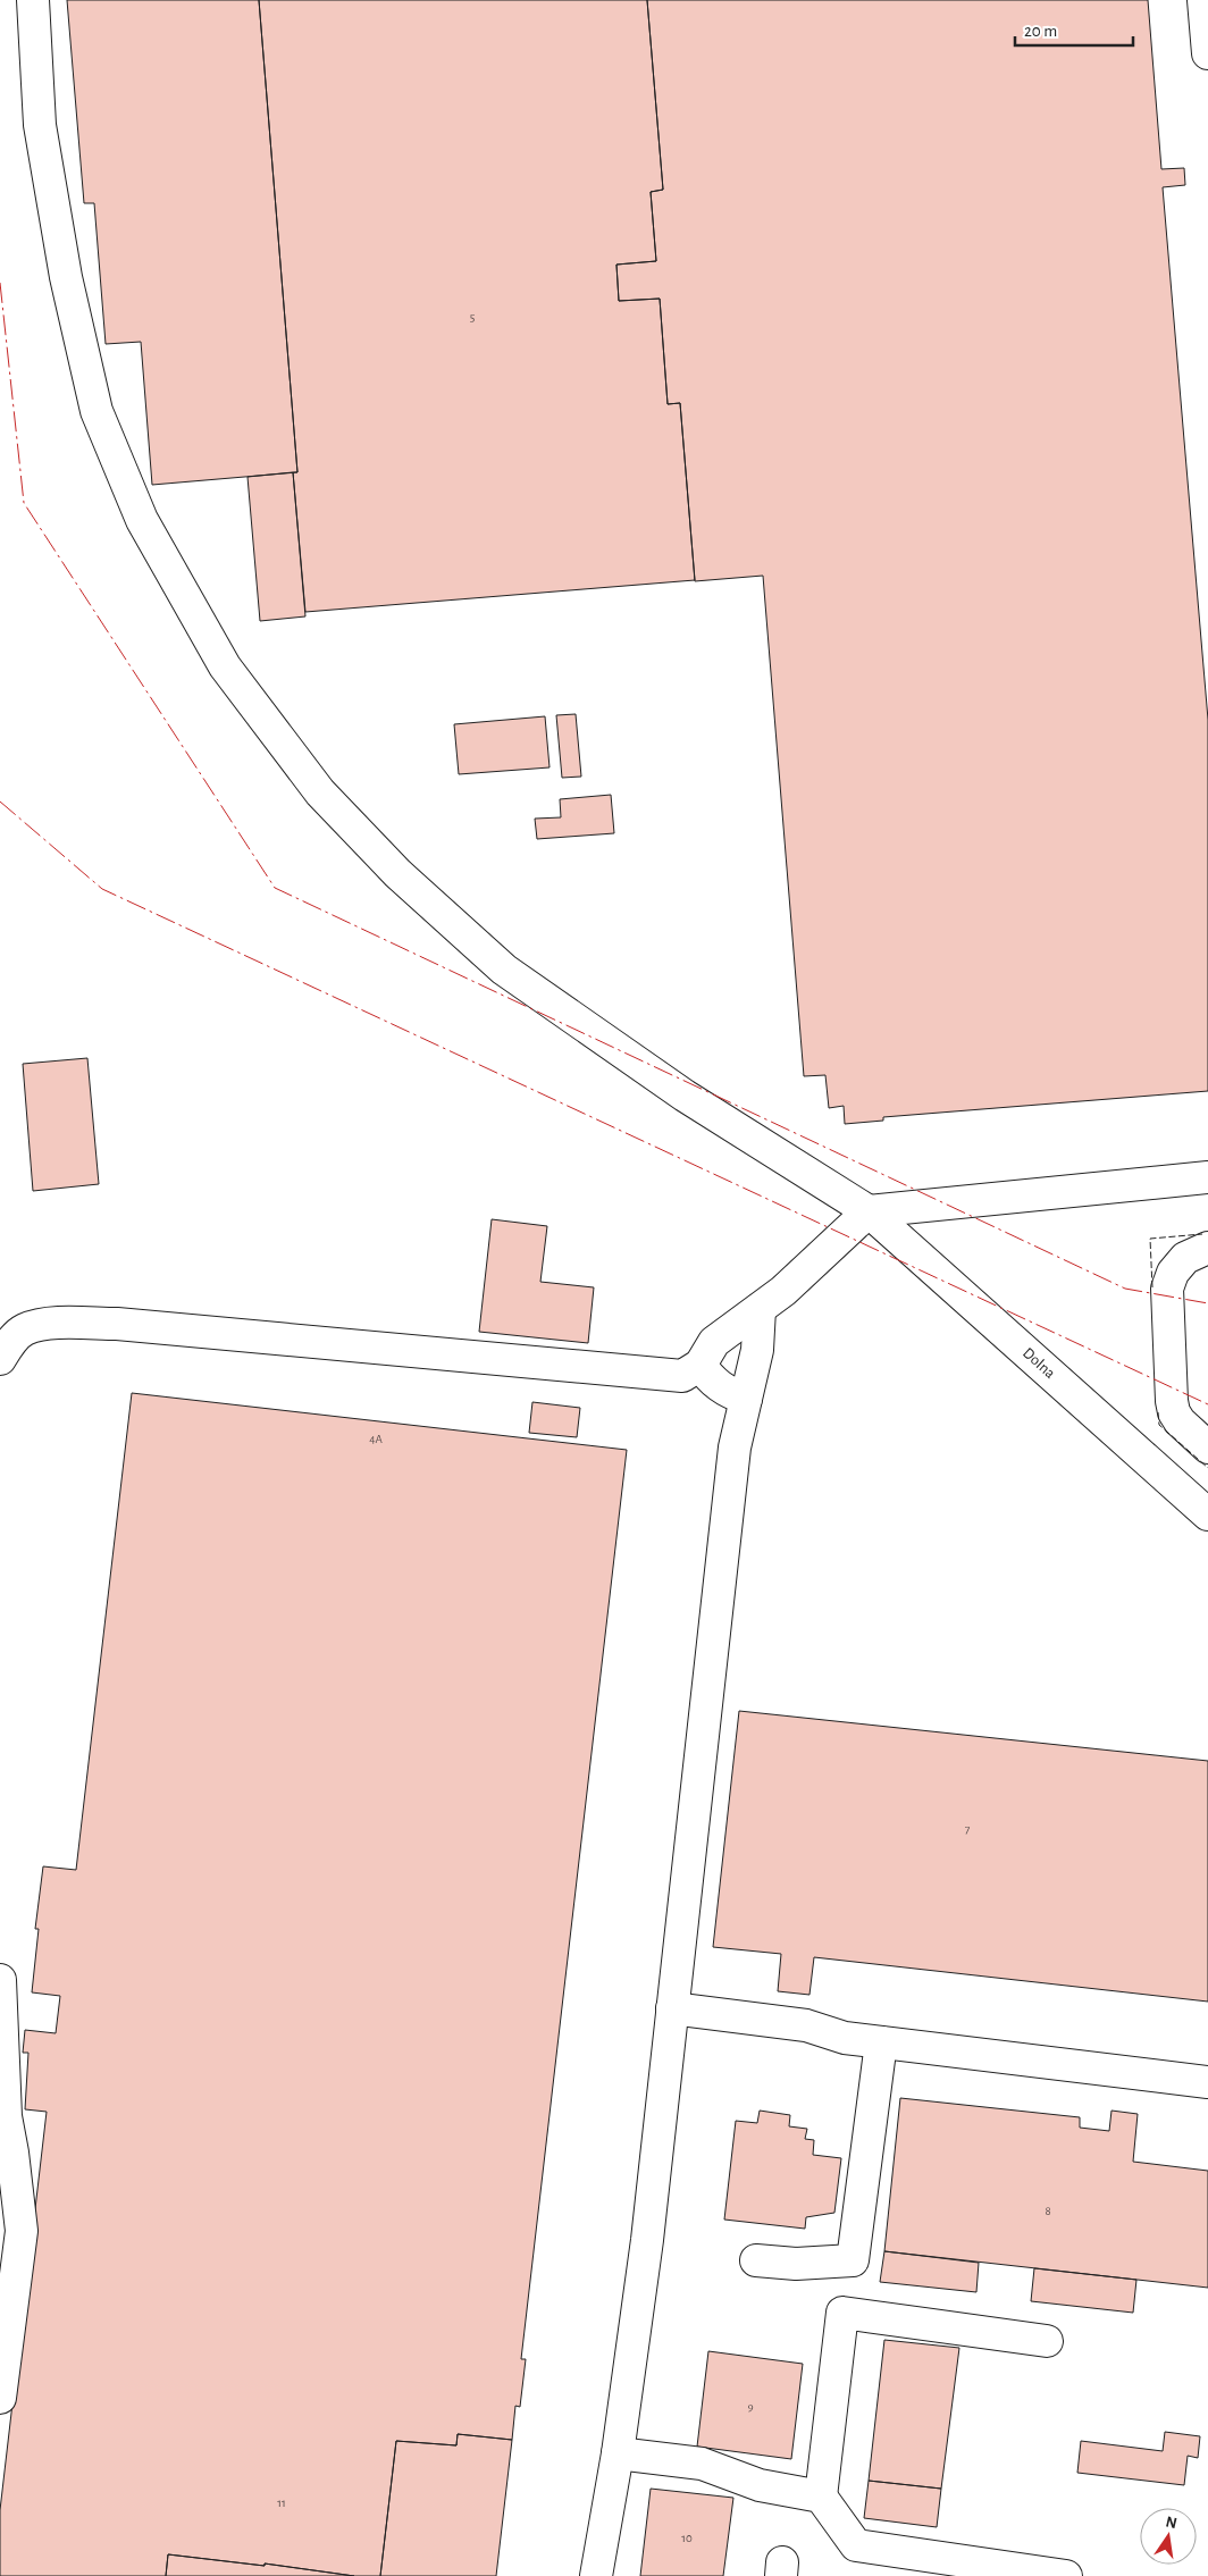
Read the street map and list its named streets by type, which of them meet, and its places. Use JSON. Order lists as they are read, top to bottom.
{
  "streets": {
    "street": ["Dolna"]
  },
  "house_numbers": [
    "5",
    "4A",
    "7",
    "8",
    "9",
    "11",
    "10"
  ],
  "scale_bar": "20 m",
  "north": "top"
}
